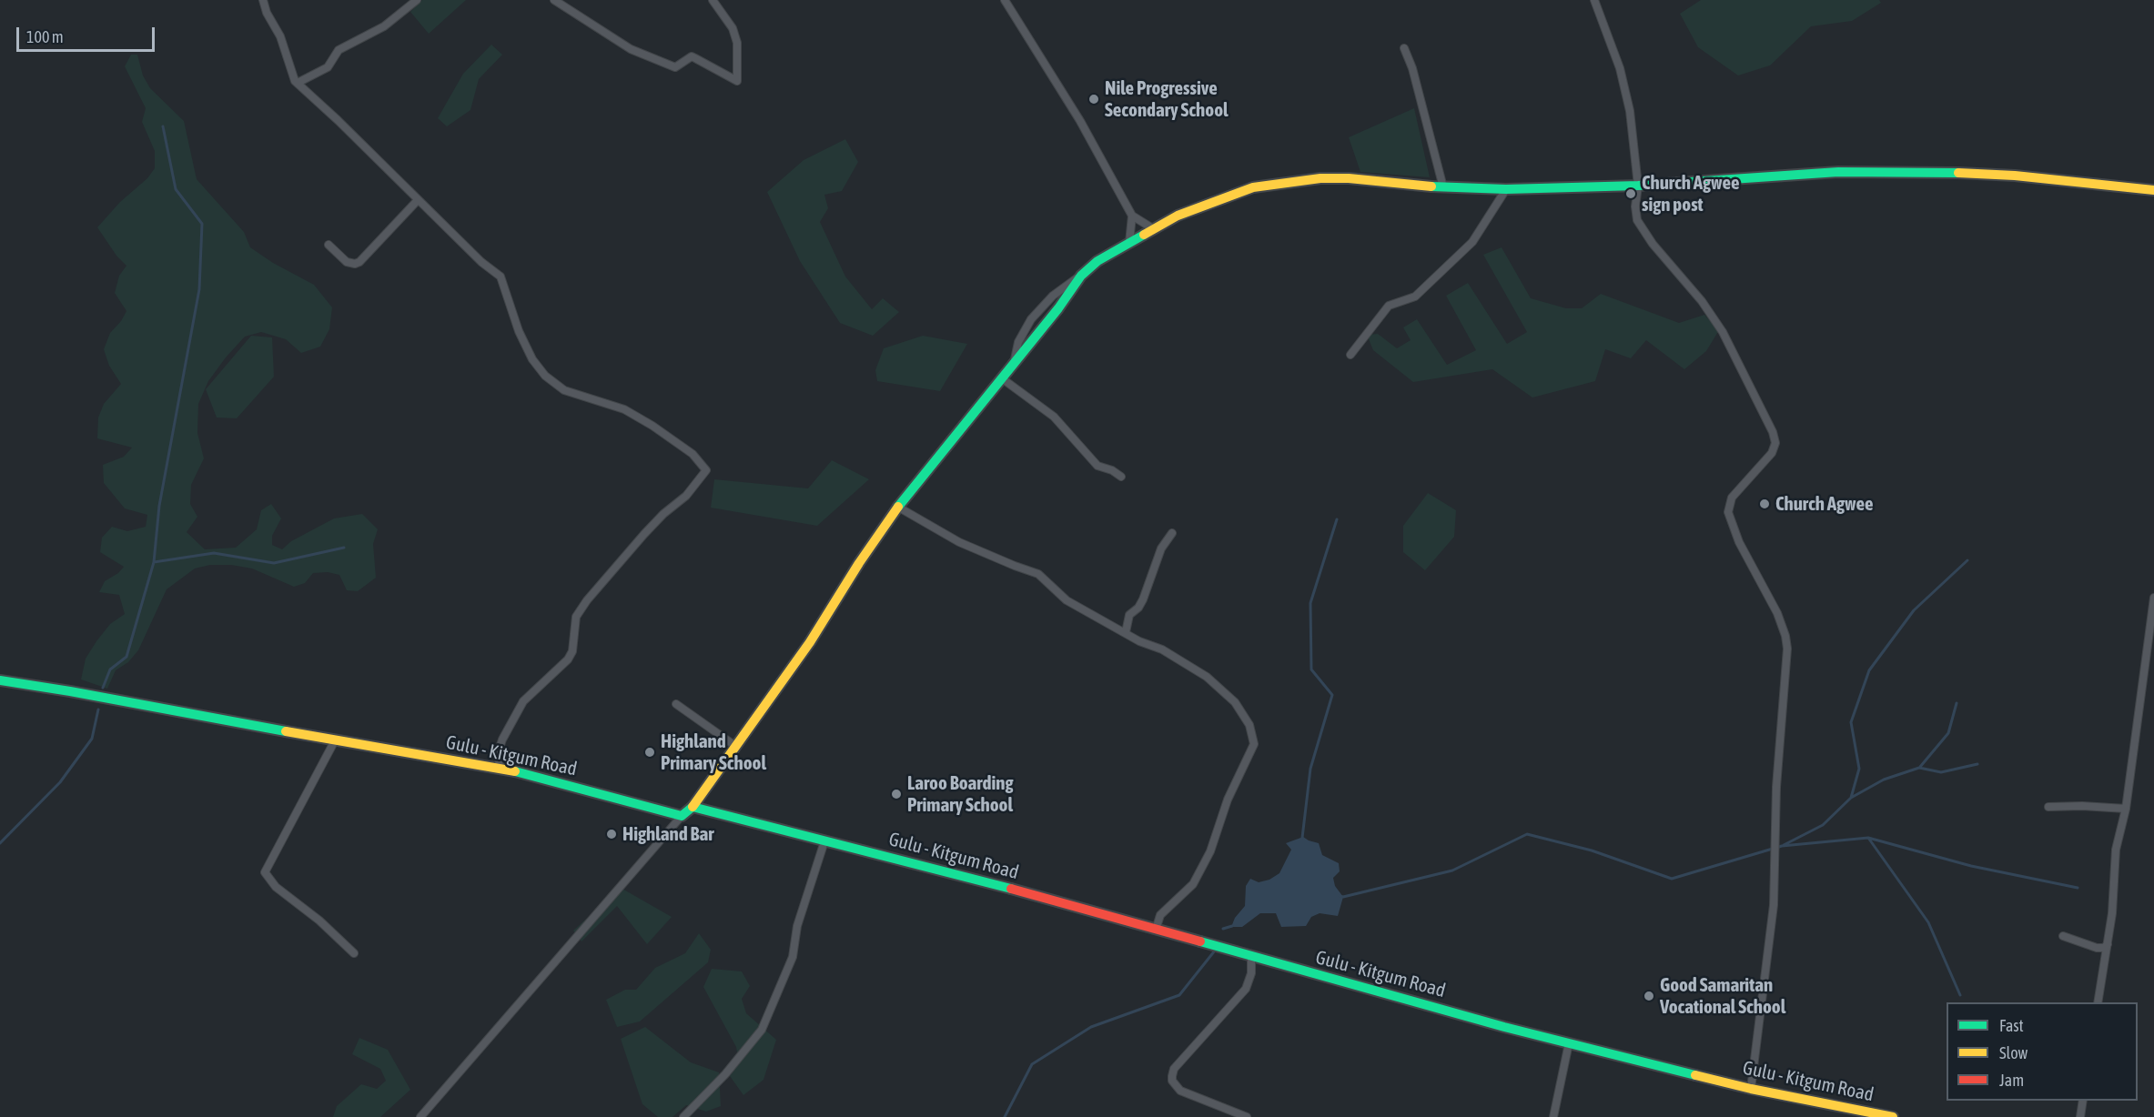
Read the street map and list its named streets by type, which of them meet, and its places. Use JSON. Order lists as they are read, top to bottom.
{
  "streets": {
    "main road": ["Gulu - Kitgum Road"]
  },
  "places": [
    "Nile Progressive Secondary School",
    "Church Agwee sign post",
    "Church Agwee",
    "Highland Primary School",
    "Laroo Boarding Primary School",
    "Highland Bar",
    "Good Samaritan Vocational School"
  ],
  "legend": ["Fast", "Slow", "Jam"],
  "scale_bar": "100 m"
}
